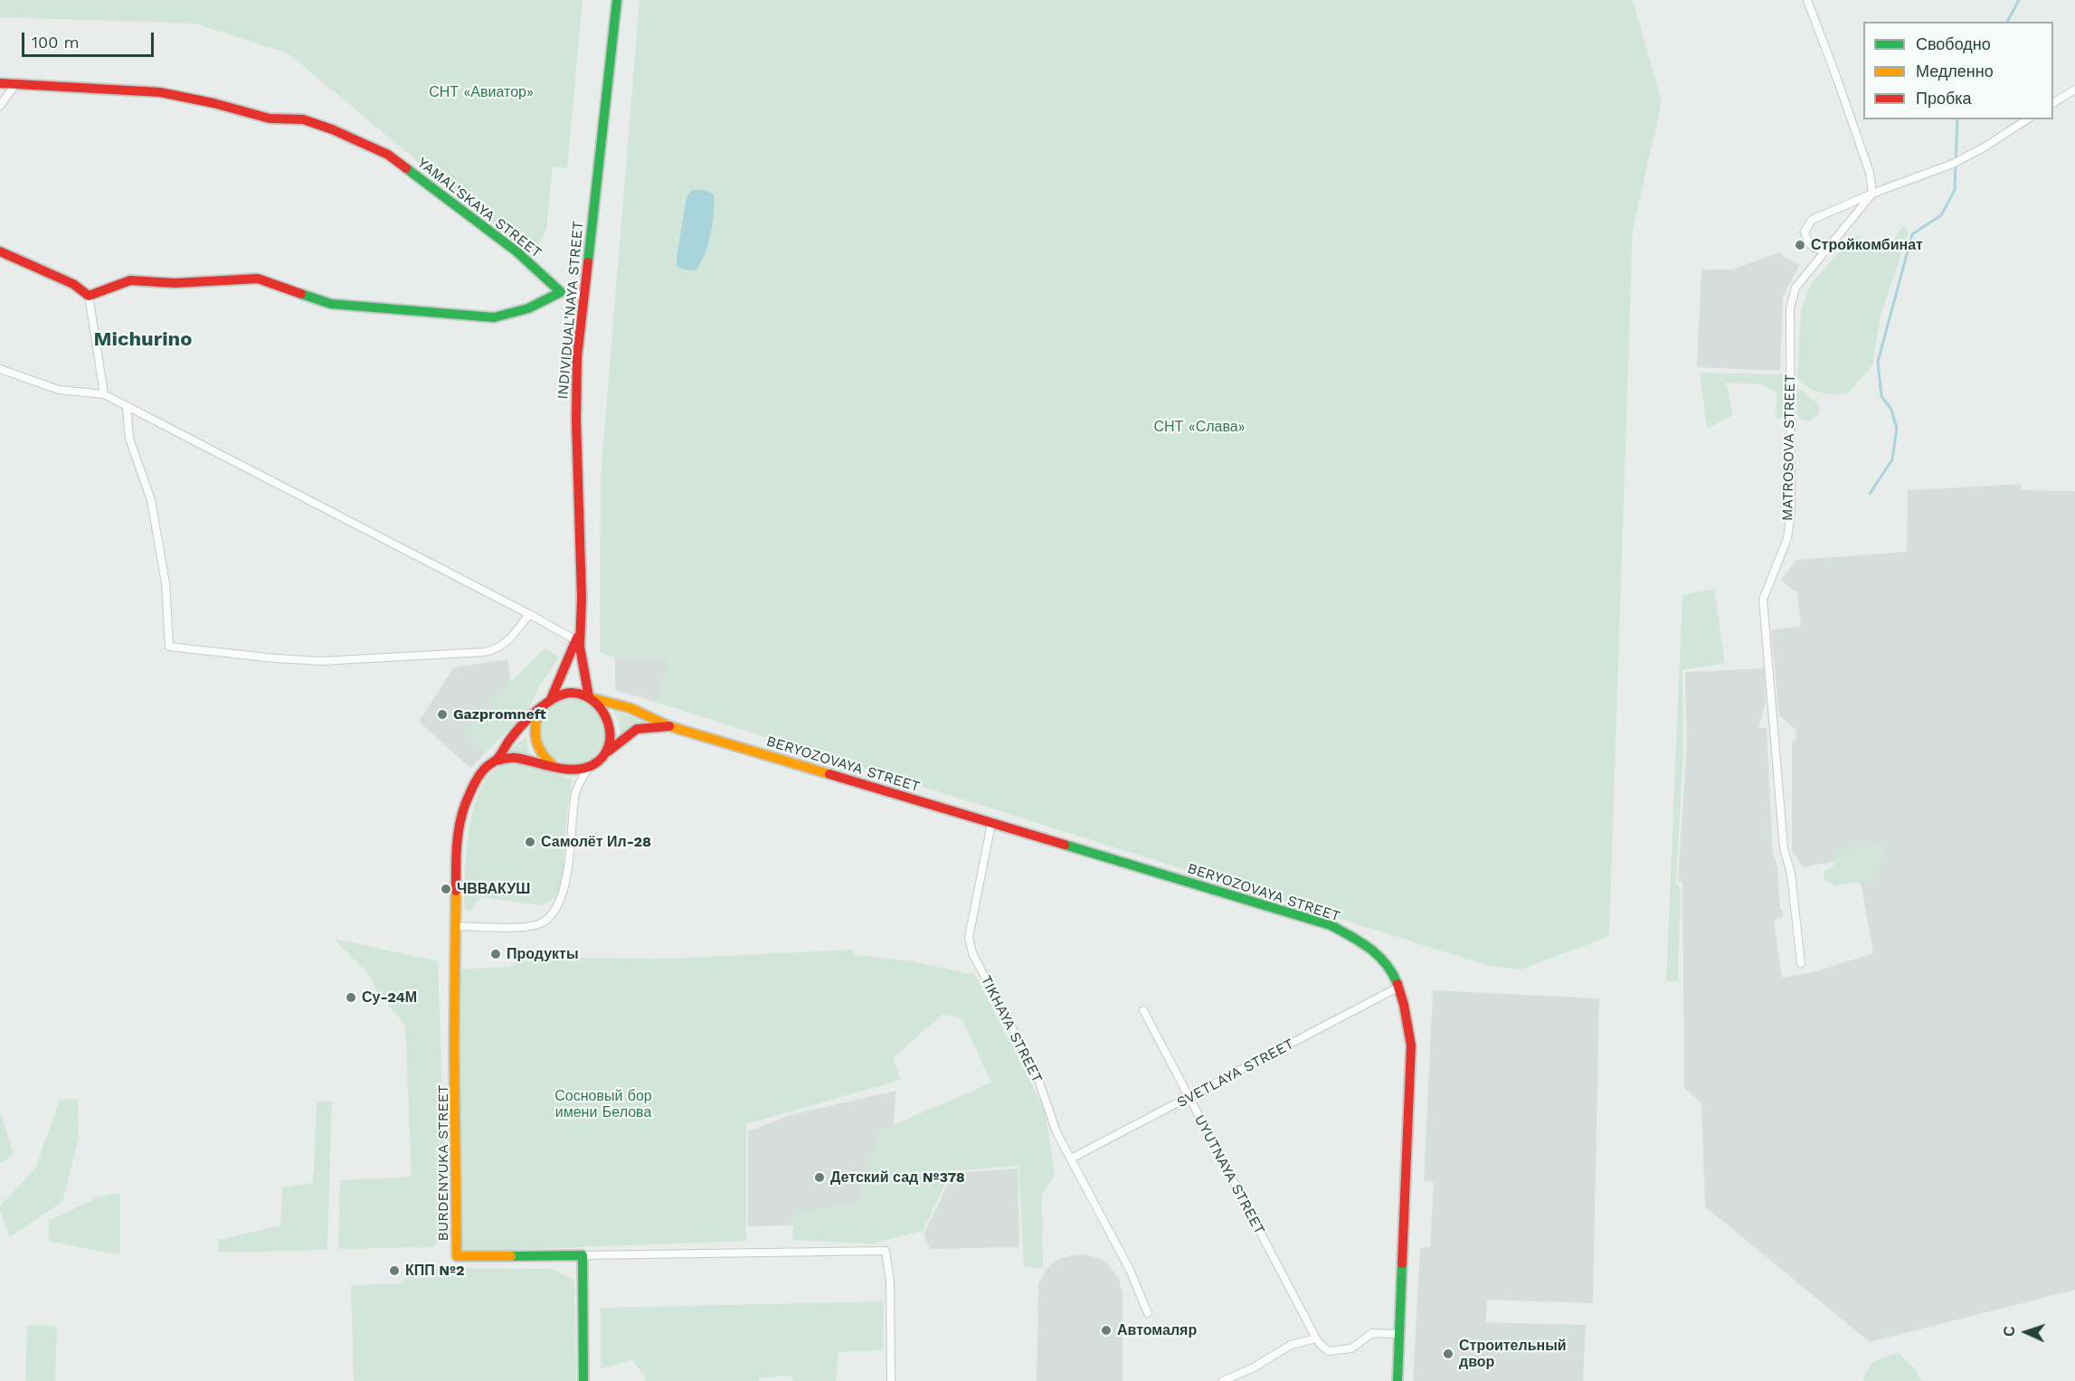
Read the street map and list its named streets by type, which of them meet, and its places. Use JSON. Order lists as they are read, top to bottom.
{
  "streets": {
    "main road": [
      "YAMAL'SKAYA STREET",
      "INDIVIDUAL'NAYA STREET",
      "BERYOZOVAYA STREET",
      "BURDENYUKA STREET"
    ],
    "street": [
      "MATROSOVA STREET",
      "TIKHAYA STREET",
      "SVETLAYA STREET",
      "UYUTNAYA STREET"
    ]
  },
  "crossings": [
    ["INDIVIDUAL'NAYA STREET", "BERYOZOVAYA STREET"],
    ["BERYOZOVAYA STREET", "TIKHAYA STREET"],
    ["BERYOZOVAYA STREET", "SVETLAYA STREET"],
    ["TIKHAYA STREET", "SVETLAYA STREET"],
    ["SVETLAYA STREET", "UYUTNAYA STREET"]
  ],
  "districts": ["Michurino"],
  "parks": ["СНТ «Авиатор»", "СНТ «Слава»", "Сосновый бор имени Белова"],
  "places": [
    "Стройкомбинат",
    "Gazpromneft",
    "Самолёт Ил-28",
    "ЧВВАКУШ",
    "Продукты",
    "Су-24М",
    "Детский сад №378",
    "КПП №2",
    "Автомаляр",
    "Строительный двор"
  ],
  "legend": ["Свободно", "Медленно", "Пробка"],
  "scale_bar": "100 m",
  "north": "left"
}
